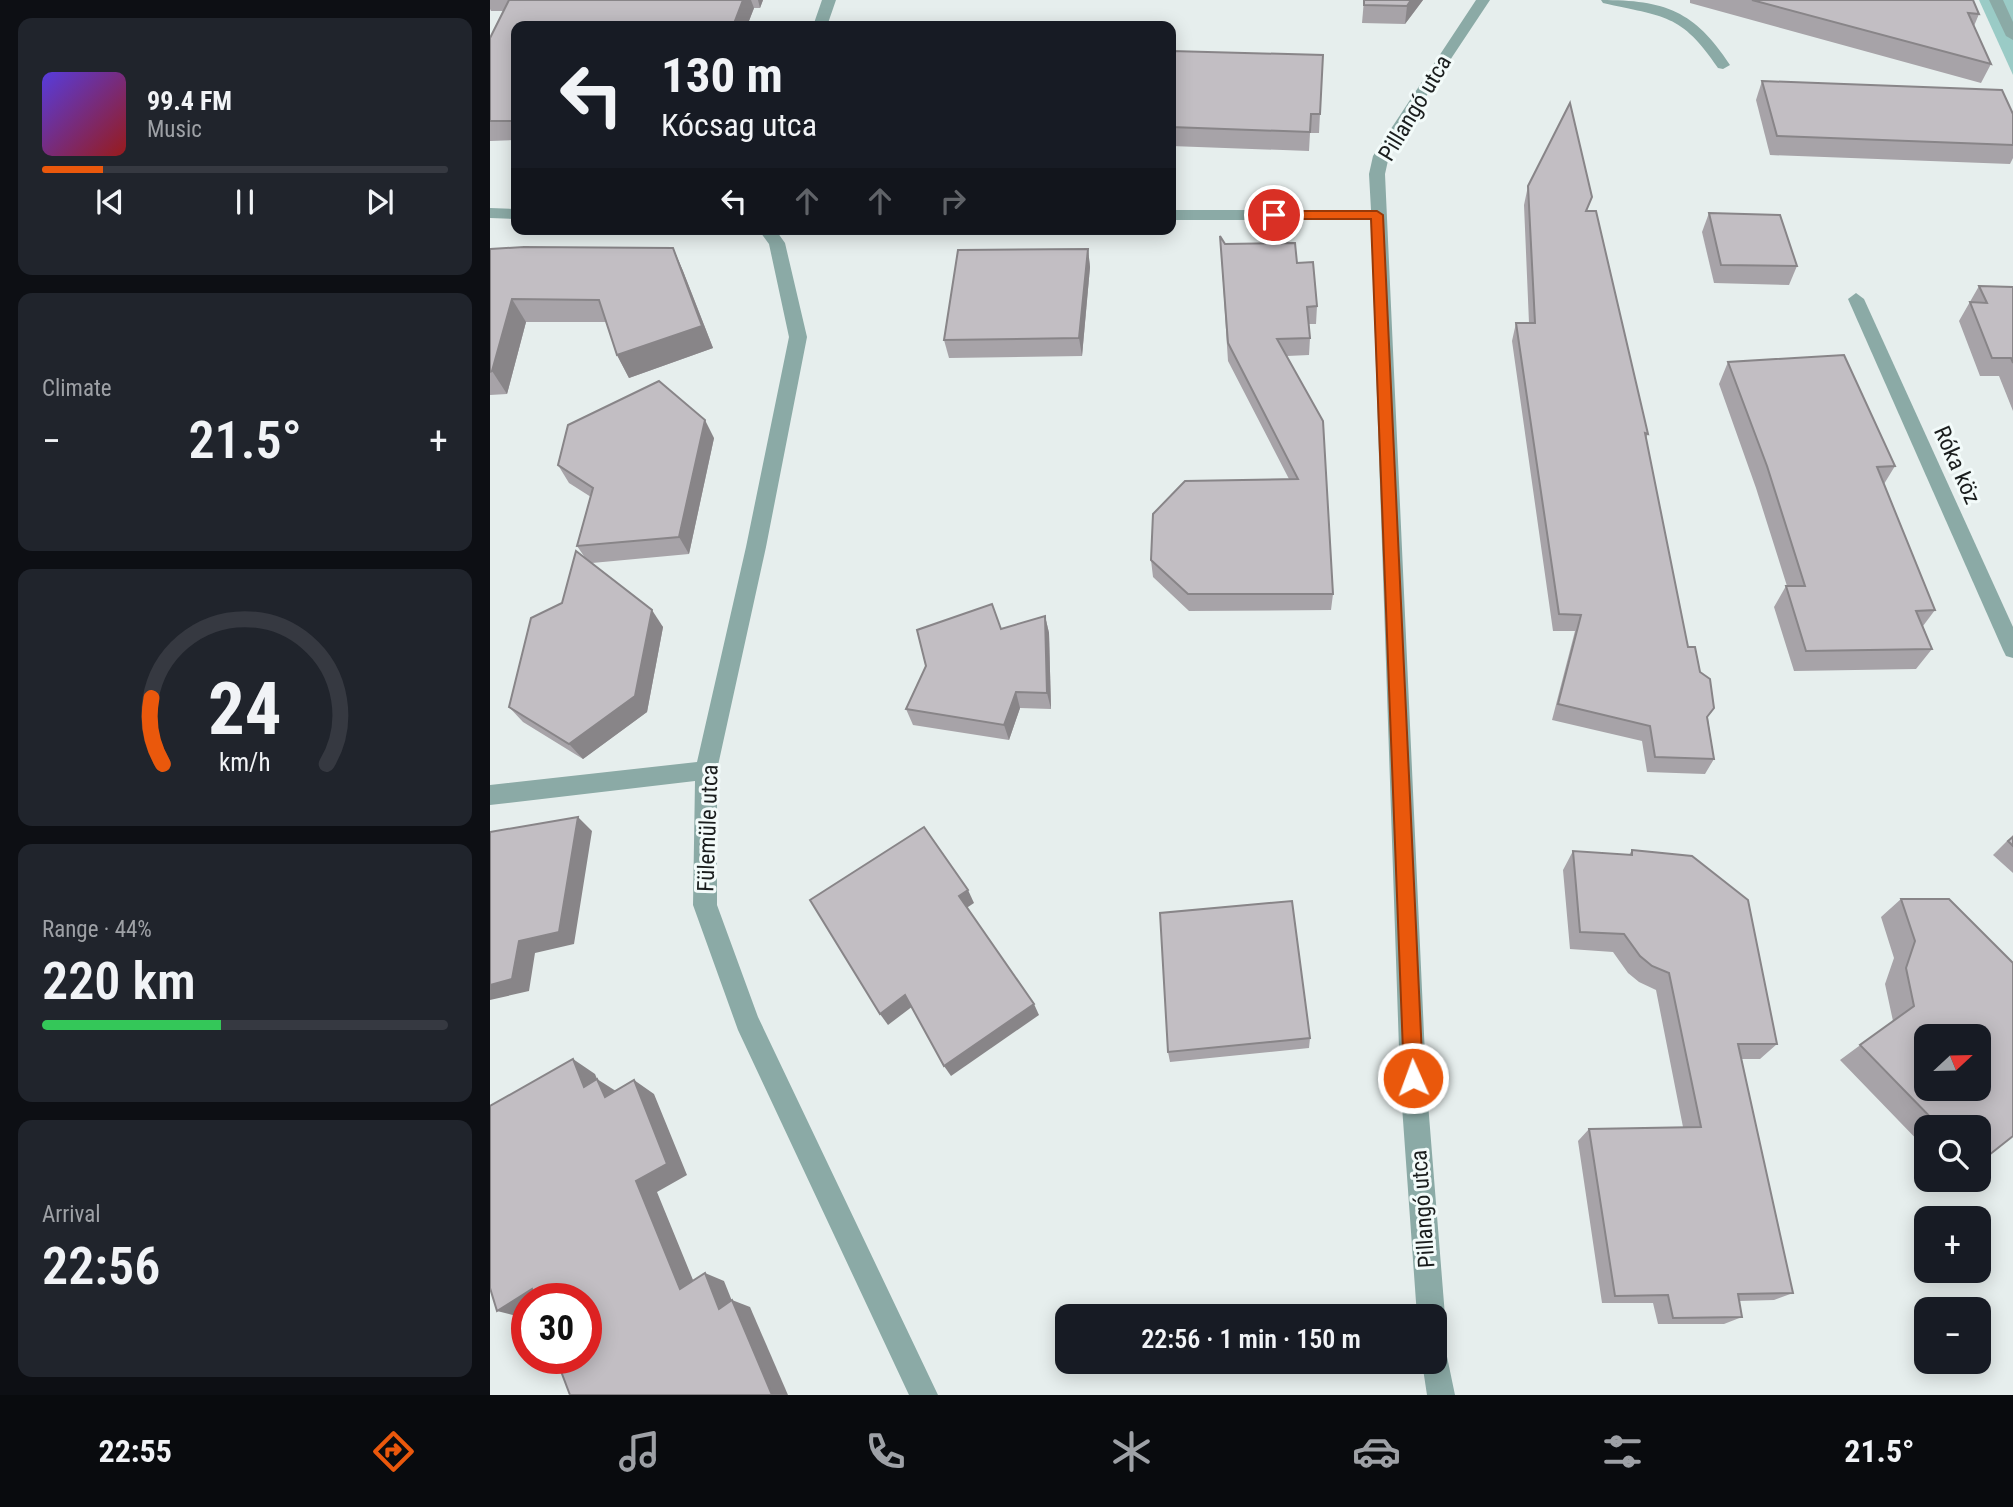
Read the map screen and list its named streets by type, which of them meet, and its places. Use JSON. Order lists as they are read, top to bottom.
{
  "streets": {
    "street": ["Pillangó utca", "Róka köz", "Fülemüle utca"]
  },
  "north": "right",
  "page": {
    "turn": ["130 m", "Kócsag utca"],
    "song": ["99.4 FM", "Music"],
    "tile": [
      "Climate",
      ["Range · 44%", "220 km"],
      ["Arrival", "22:56"]
    ],
    "heat": ["−", "21.5°", "+"],
    "map_buttons": ["+", "−"],
    "limit": "30",
    "trip": "22:56 · 1 min · 150 m",
    "tabs": ["22:55", "21.5°"],
    "gauge": ["24", "km/h"]
  }
}
